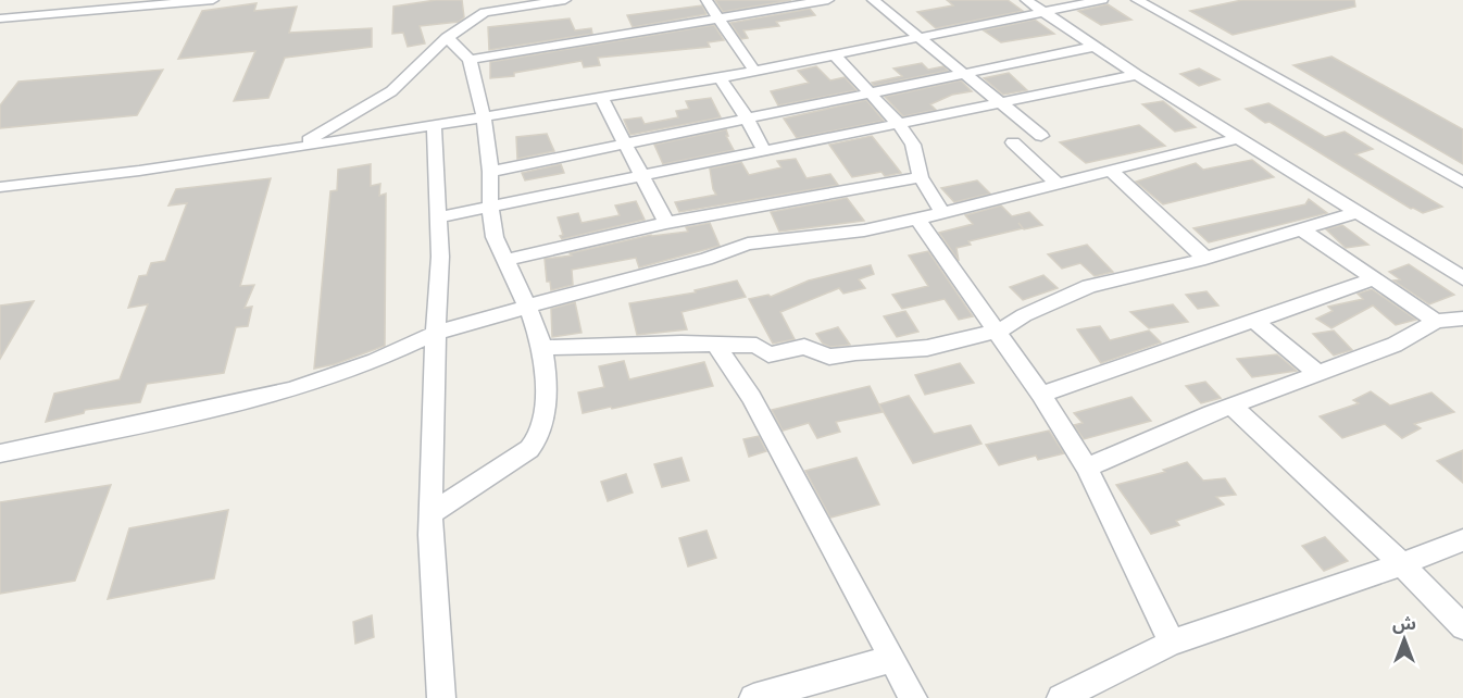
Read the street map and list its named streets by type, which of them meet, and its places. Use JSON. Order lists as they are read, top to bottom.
{
  "north": "top"
}
